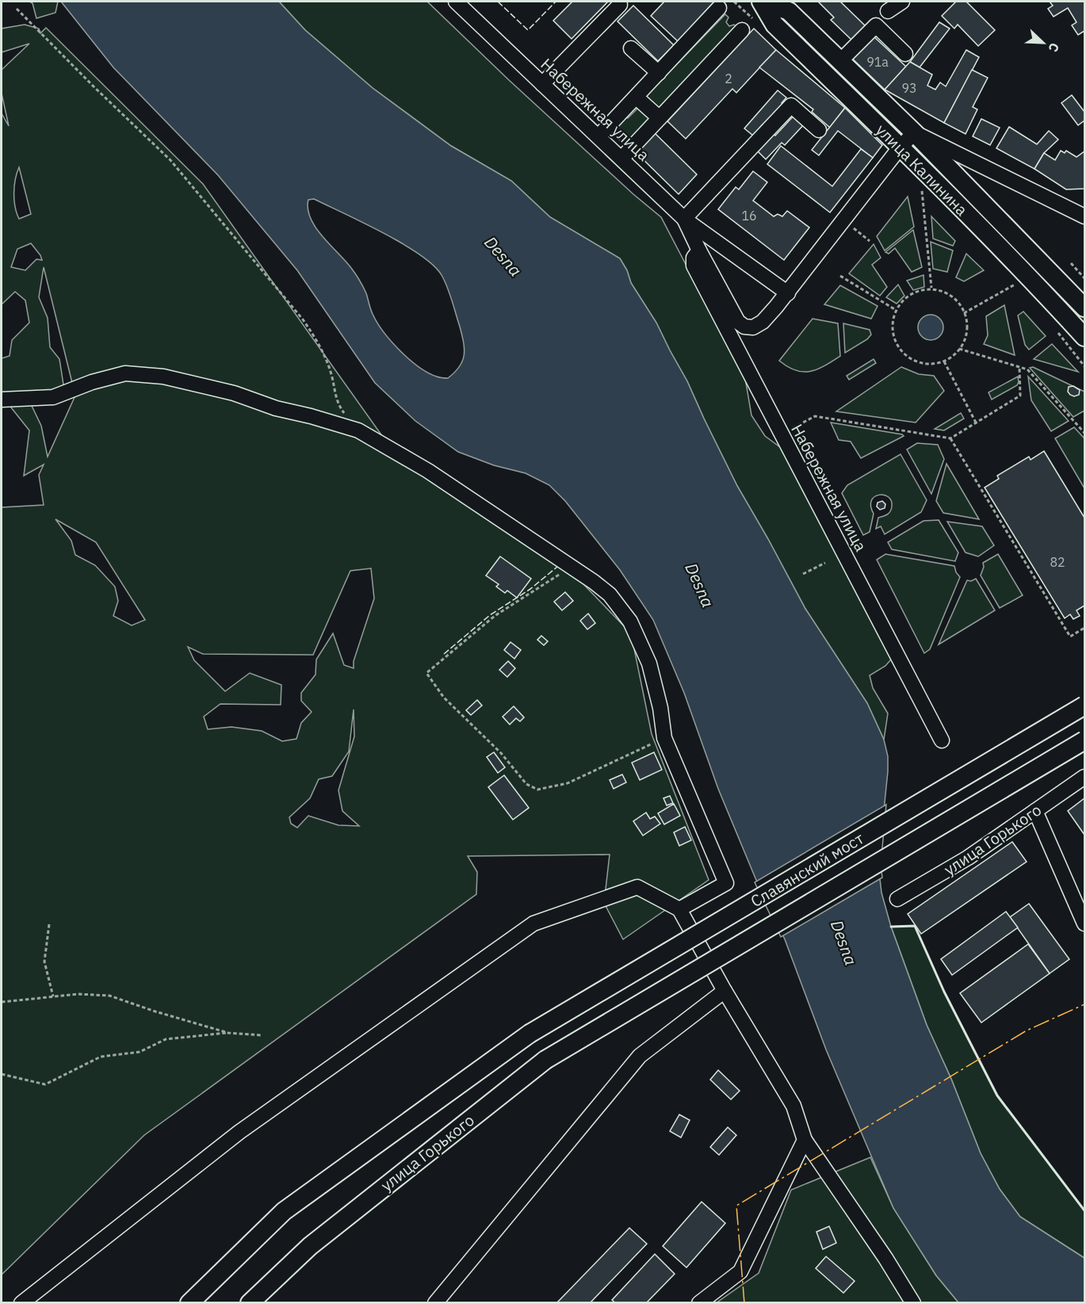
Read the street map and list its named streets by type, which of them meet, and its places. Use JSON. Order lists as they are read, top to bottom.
{
  "streets": {
    "main road": ["улица Калинина", "улица Горького", "Славянский мост"],
    "street": ["Набережная улица"]
  },
  "crossings": [
    ["улица Горького", "Славянский мост"]
  ],
  "water": ["Desna"],
  "house_numbers": [
    "91а",
    "2",
    "93",
    "16",
    "82"
  ],
  "north": "bottom right"
}
